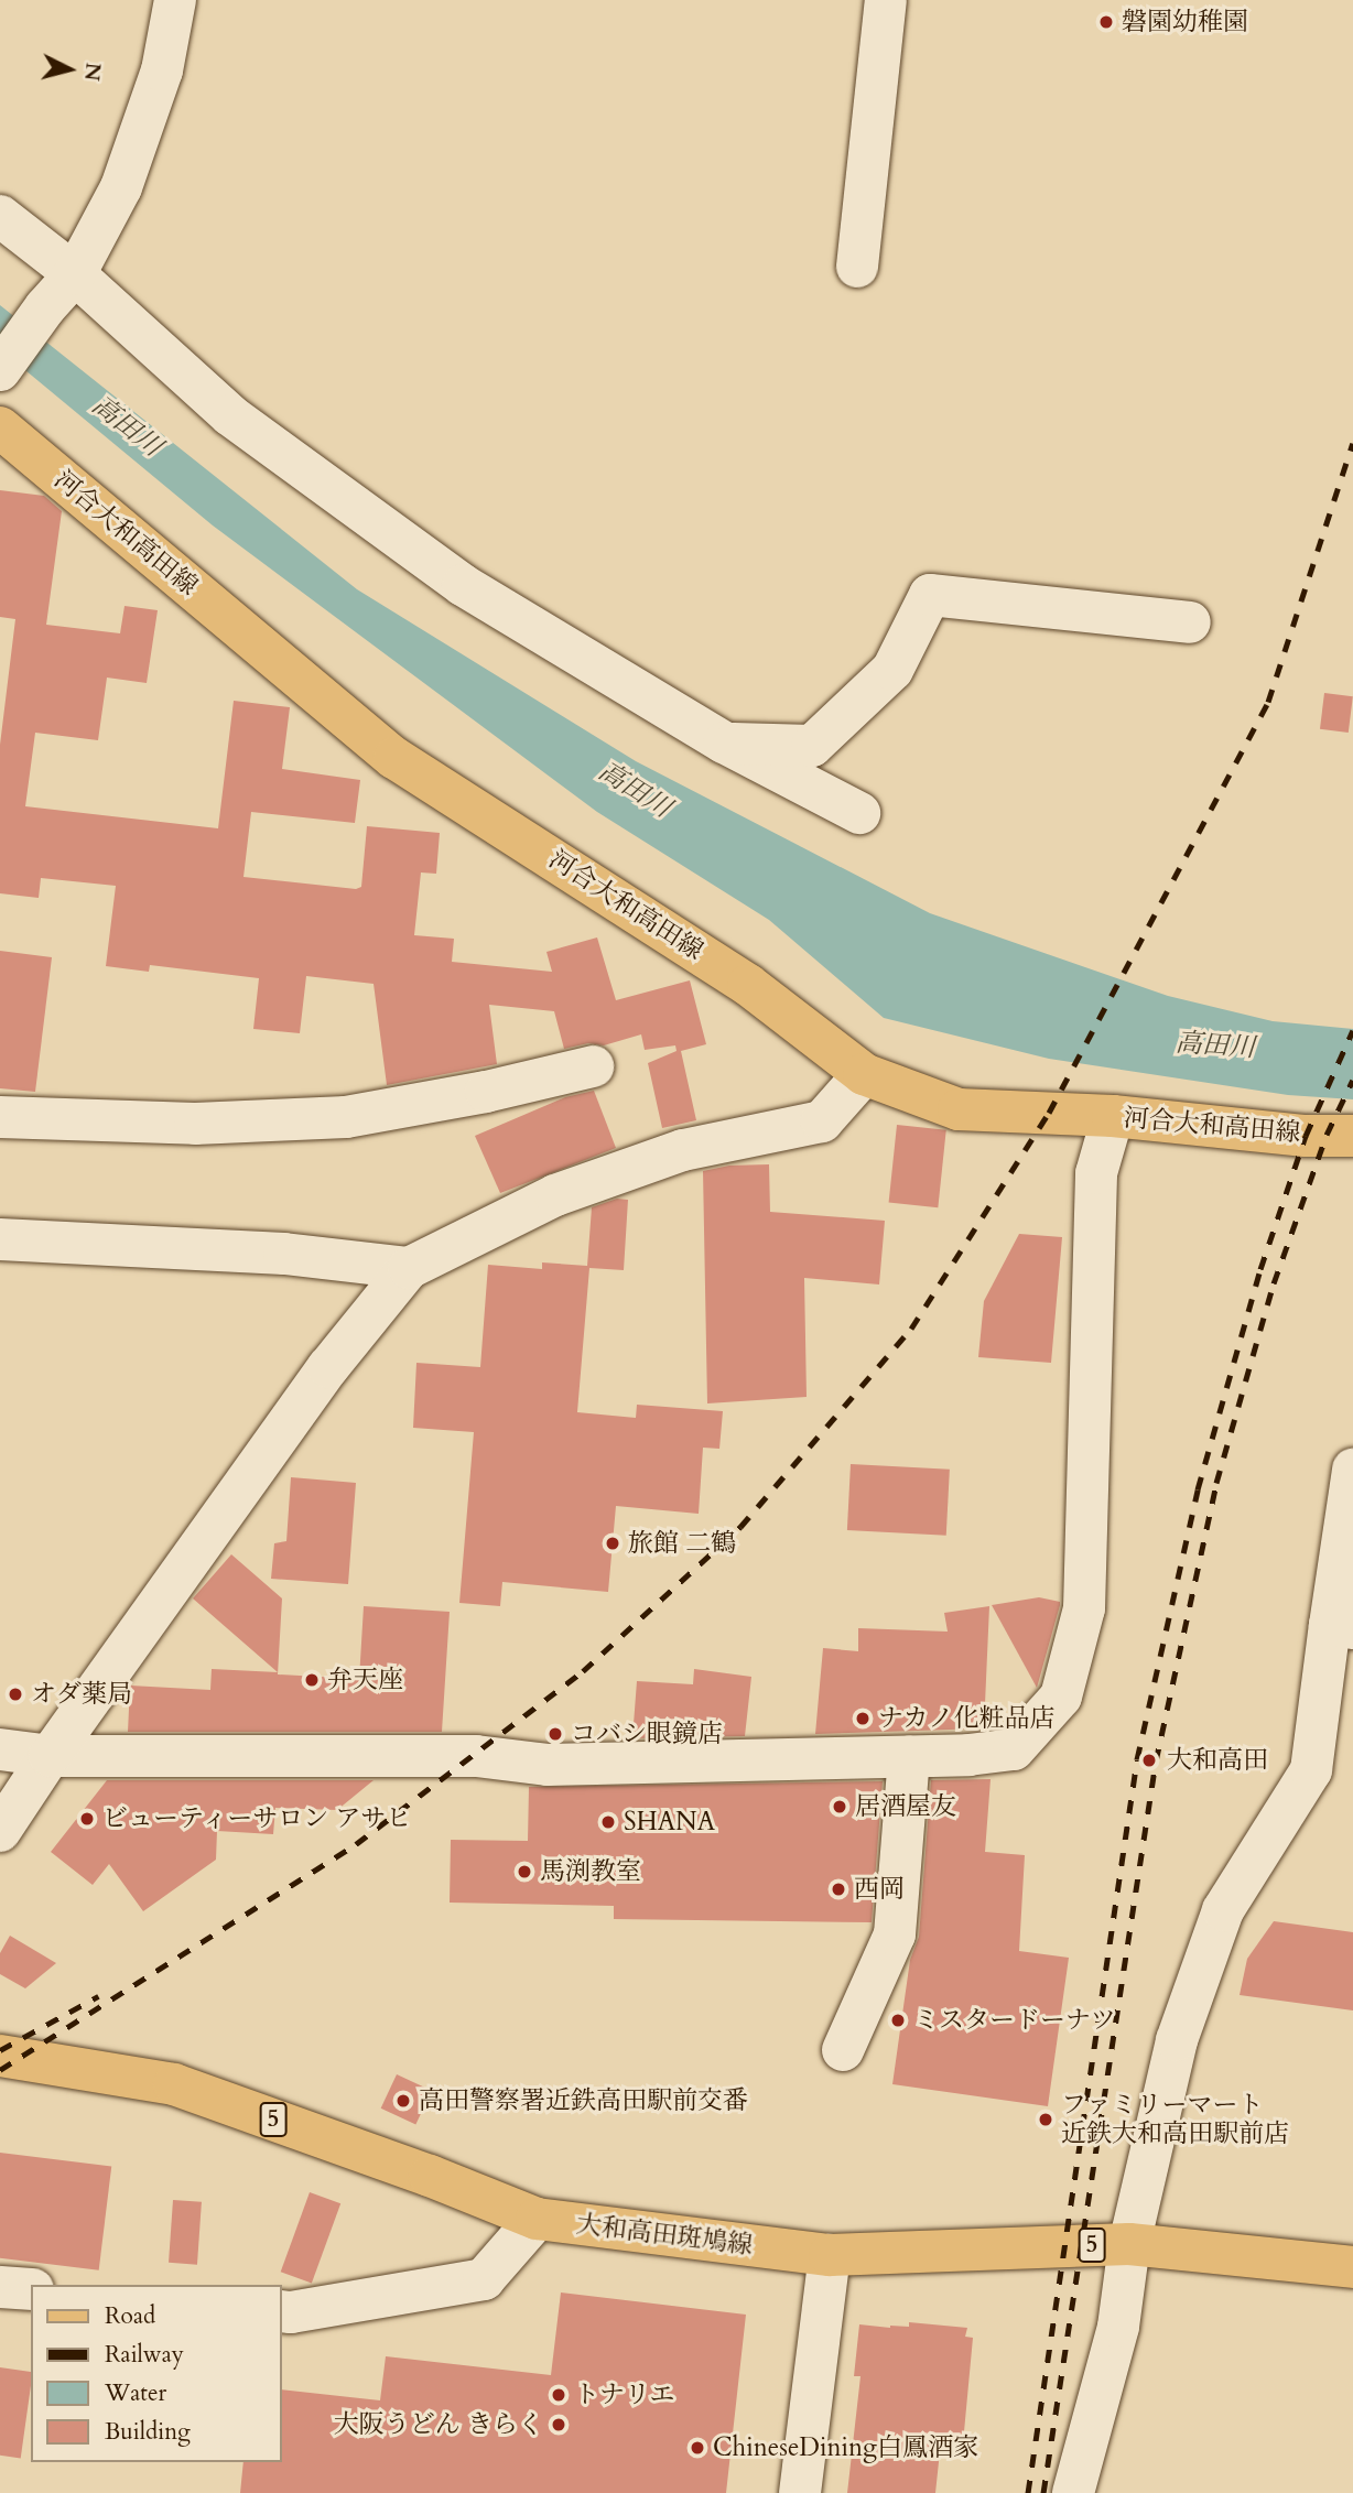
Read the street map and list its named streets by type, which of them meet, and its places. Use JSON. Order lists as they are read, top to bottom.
{
  "streets": {
    "main road": ["河合大和高田線", "5", "大和高田斑鳩線"]
  },
  "water": ["高田川"],
  "places": [
    "磐園幼稚園",
    "旅館 二鶴",
    "弁天座",
    "オダ薬局",
    "ナカノ化粧品店",
    "コバシ眼鏡店",
    "大和高田",
    "居酒屋友",
    "ビューティーサロン アサヒ",
    "SHANA",
    "馬渕教室",
    "西岡",
    "ミスタードーナツ",
    "高田警察署近鉄高田駅前交番",
    "ファミリーマート 近鉄大和高田駅前店",
    "トナリエ",
    "大阪うどん きらく",
    "ChineseDining白鳳酒家"
  ],
  "legend": [
    "Road",
    "Railway",
    "Water",
    "Building"
  ],
  "north": "right"
}
